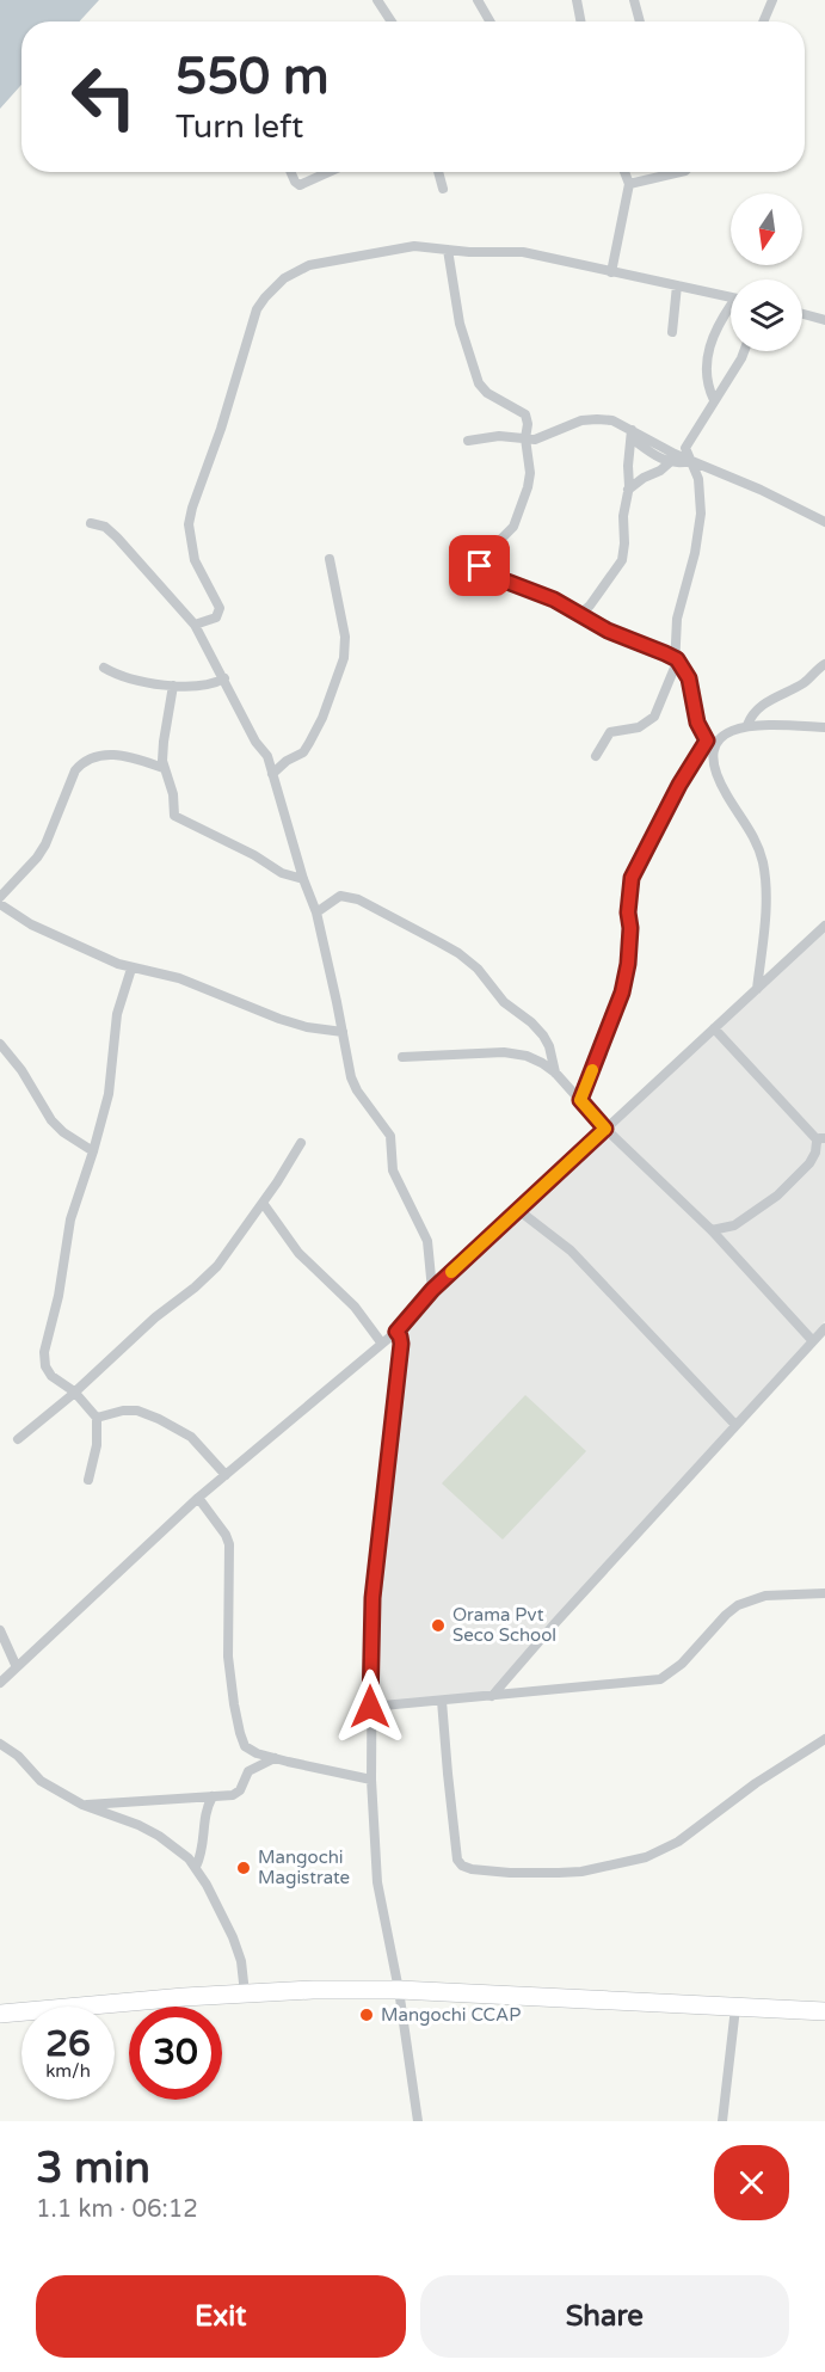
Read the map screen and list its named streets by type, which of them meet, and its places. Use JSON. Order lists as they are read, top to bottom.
{
  "places": ["Orama Pvt Seco School", "Mangochi Magistrate", "Mangochi CCAP"],
  "north": "bottom",
  "page": {
    "turn": ["550 m", "Turn left"],
    "speed": "26 km/h",
    "limit": "30",
    "heading": ["3 min", "1.1 km · 06:12"],
    "buttons": ["Exit", "Share"]
  }
}
